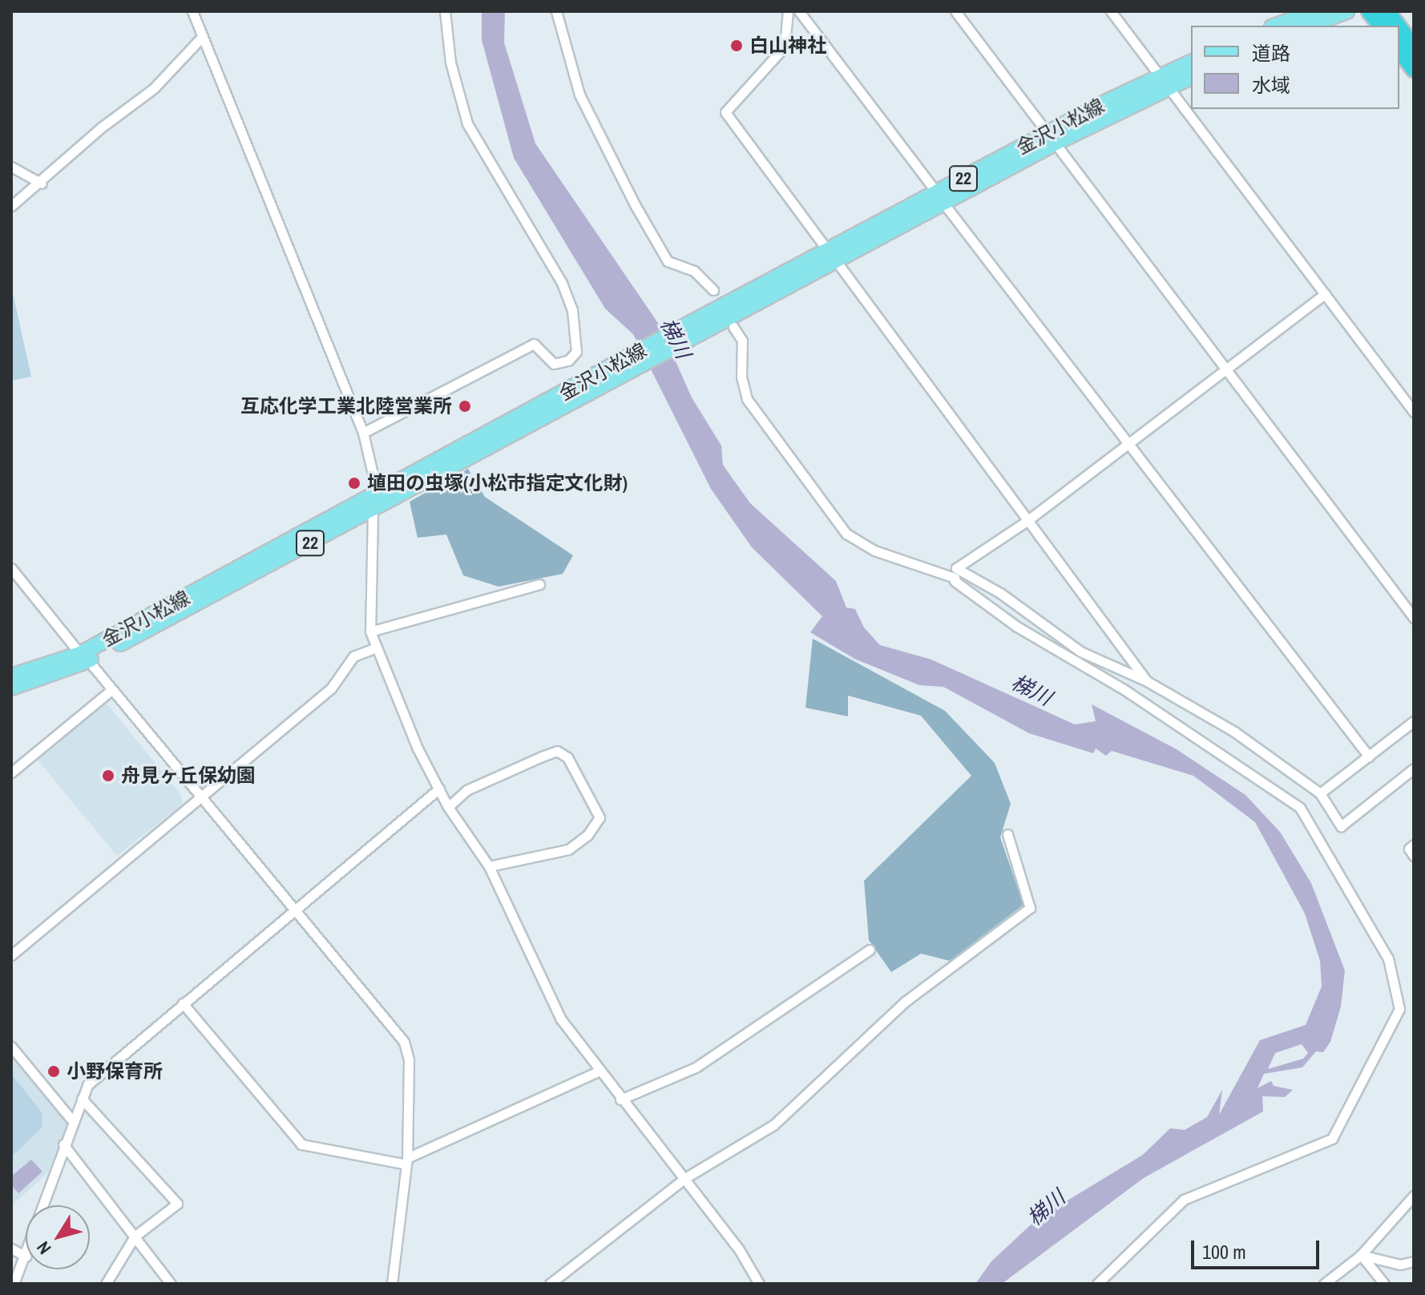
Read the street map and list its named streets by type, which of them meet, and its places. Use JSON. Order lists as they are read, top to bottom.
{
  "streets": {
    "main road": ["金沢小松線", "22"]
  },
  "water": ["梯川"],
  "places": [
    "白山神社",
    "互応化学工業北陸営業所",
    "埴田の虫塚(小松市指定文化財)",
    "舟見ヶ丘保幼園",
    "小野保育所"
  ],
  "legend": ["道路", "水域"],
  "scale_bar": "100 m",
  "north": "bottom left"
}
